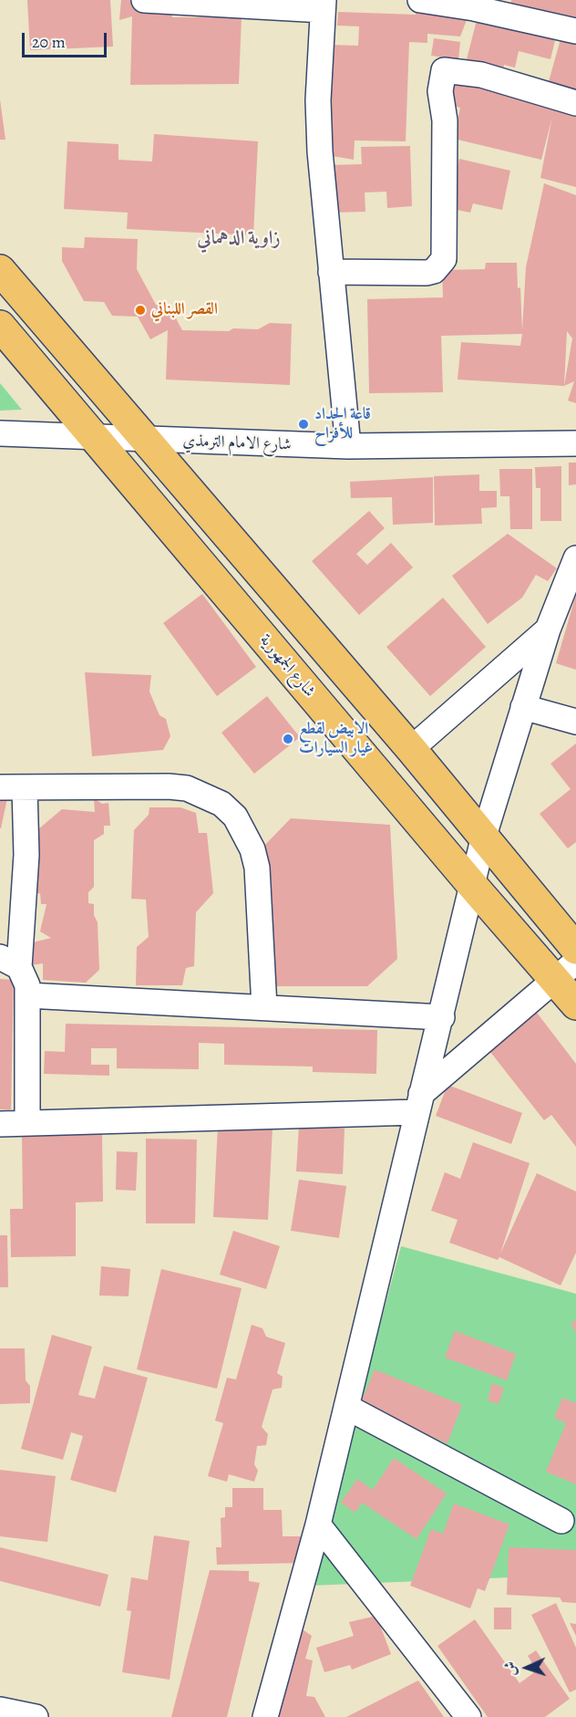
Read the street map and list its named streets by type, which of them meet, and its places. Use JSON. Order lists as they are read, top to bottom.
{
  "streets": {
    "main road": ["شارع الجمهورية"],
    "street": ["شارع الامام الترمذي"]
  },
  "crossings": [
    ["شارع الامام الترمذي", "شارع الجمهورية"]
  ],
  "districts": ["زاوية الدهماني"],
  "places": ["القصر اللبناني", "قاعة الحداد للأفراح", "الابيض لقطع غيار السيارات"],
  "scale_bar": "20 m",
  "north": "left"
}
